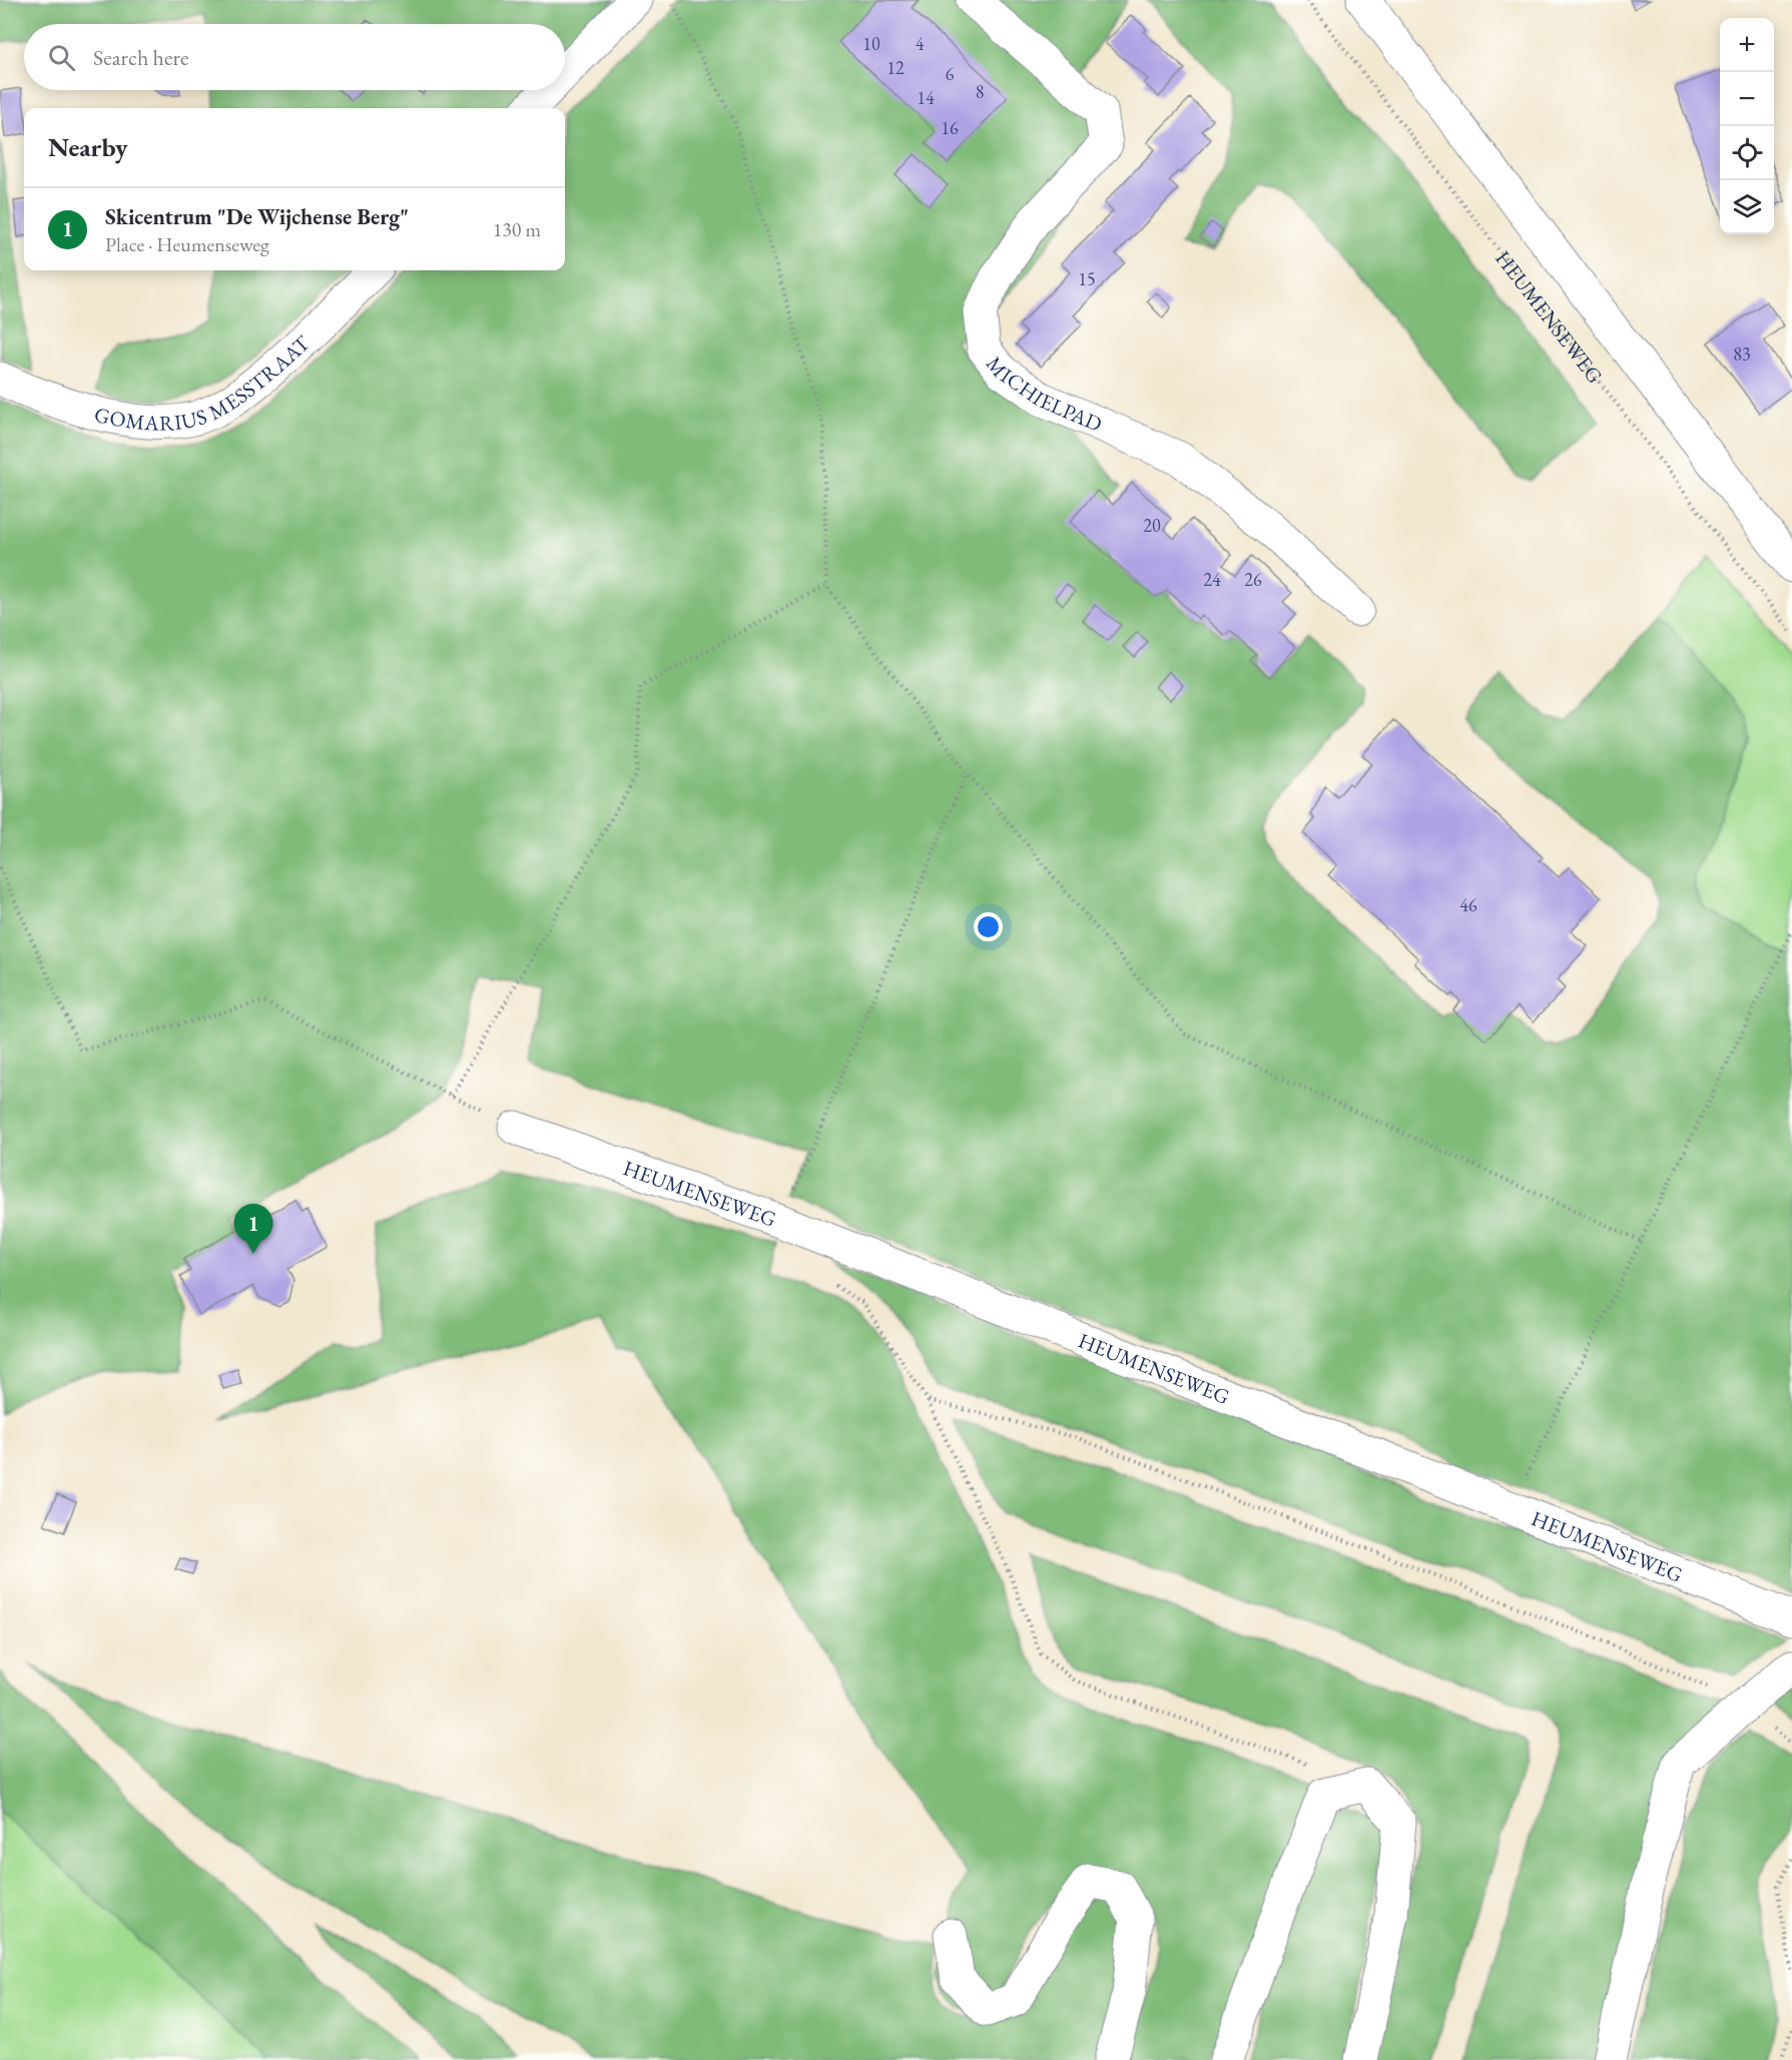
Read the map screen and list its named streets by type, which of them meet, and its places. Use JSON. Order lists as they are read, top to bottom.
{
  "streets": {
    "street": ["HEUMENSEWEG", "GOMARIUS MESSTRAAT", "MICHIELPAD"]
  },
  "house_numbers": [
    "10",
    "4",
    "12",
    "6",
    "8",
    "14",
    "16",
    "15",
    "83",
    "20",
    "24",
    "26",
    "46"
  ],
  "page": {
    "map_buttons": ["+", "−"],
    "search": "Search here",
    "heading": "Nearby",
    "list": [
      {
        "mark": "1",
        "name": "Skicentrum \"De Wijchense Berg\"",
        "note": "Place · Heumenseweg",
        "value": "130 m"
      }
    ],
    "pins": "1"
  }
}
